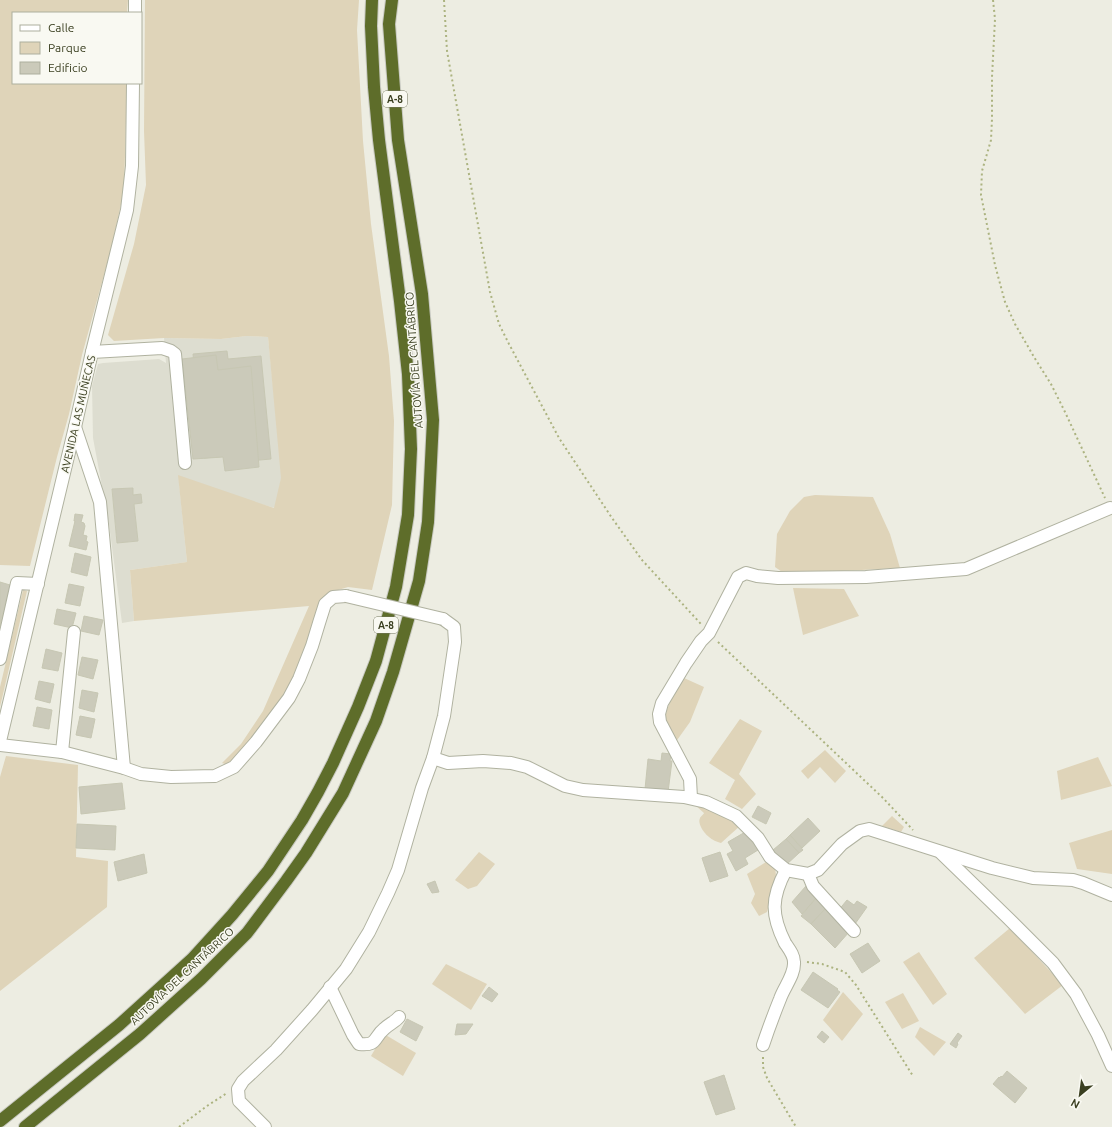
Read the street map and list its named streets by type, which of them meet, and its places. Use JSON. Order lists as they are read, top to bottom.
{
  "streets": {
    "highway": ["A-8", "AUTOVÍA DEL CANTÁBRICO"],
    "street": ["AVENIDA LAS MUÑECAS"]
  },
  "legend": ["Calle", "Parque", "Edificio"],
  "north": "bottom left"
}
